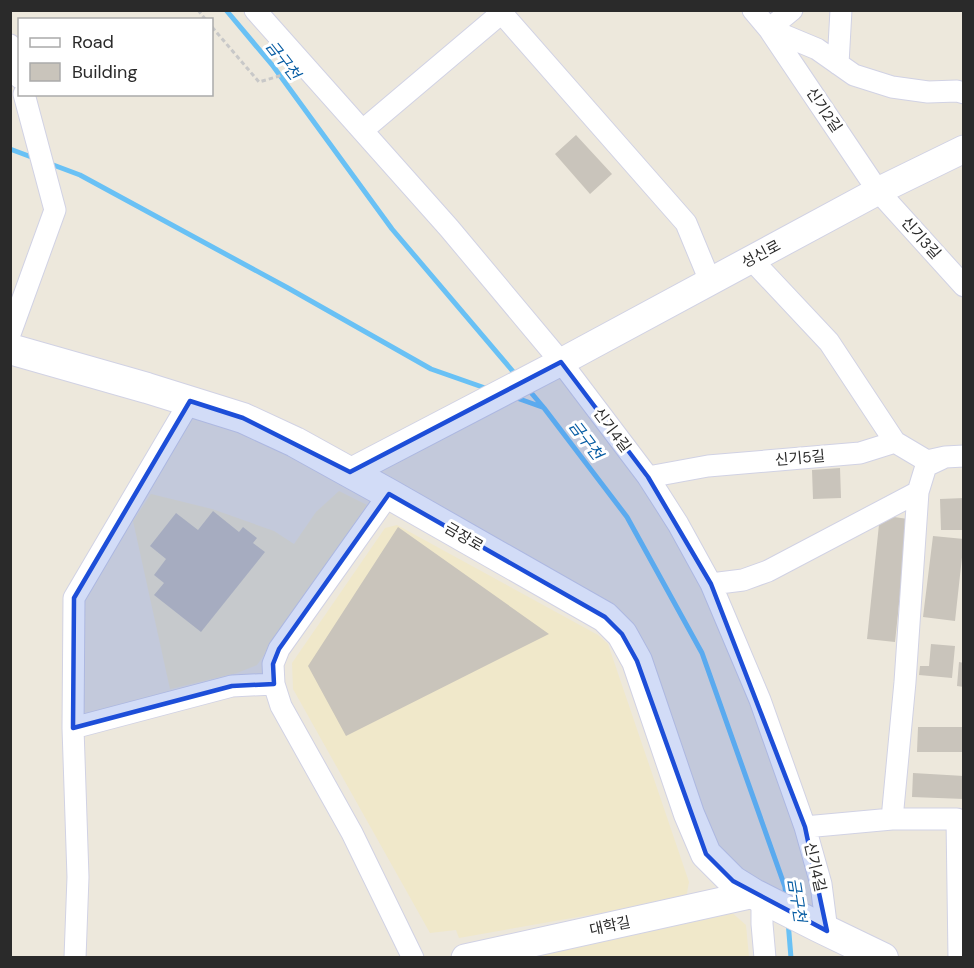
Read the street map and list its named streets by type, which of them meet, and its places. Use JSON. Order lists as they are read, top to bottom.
{
  "streets": {
    "main road": ["금장로"],
    "street": [
      "신기2길",
      "신기3길",
      "성신로",
      "신기4길",
      "신기5길",
      "대학길"
    ]
  },
  "crossings": [
    ["신기2길", "신기3길"],
    ["신기2길", "성신로"],
    ["신기3길", "성신로"],
    ["성신로", "신기4길"],
    ["성신로", "금장로"],
    ["신기4길", "신기5길"],
    ["신기4길", "금장로"],
    ["금장로", "대학길"]
  ],
  "water": ["금구천"],
  "legend": ["Road", "Building"]
}
